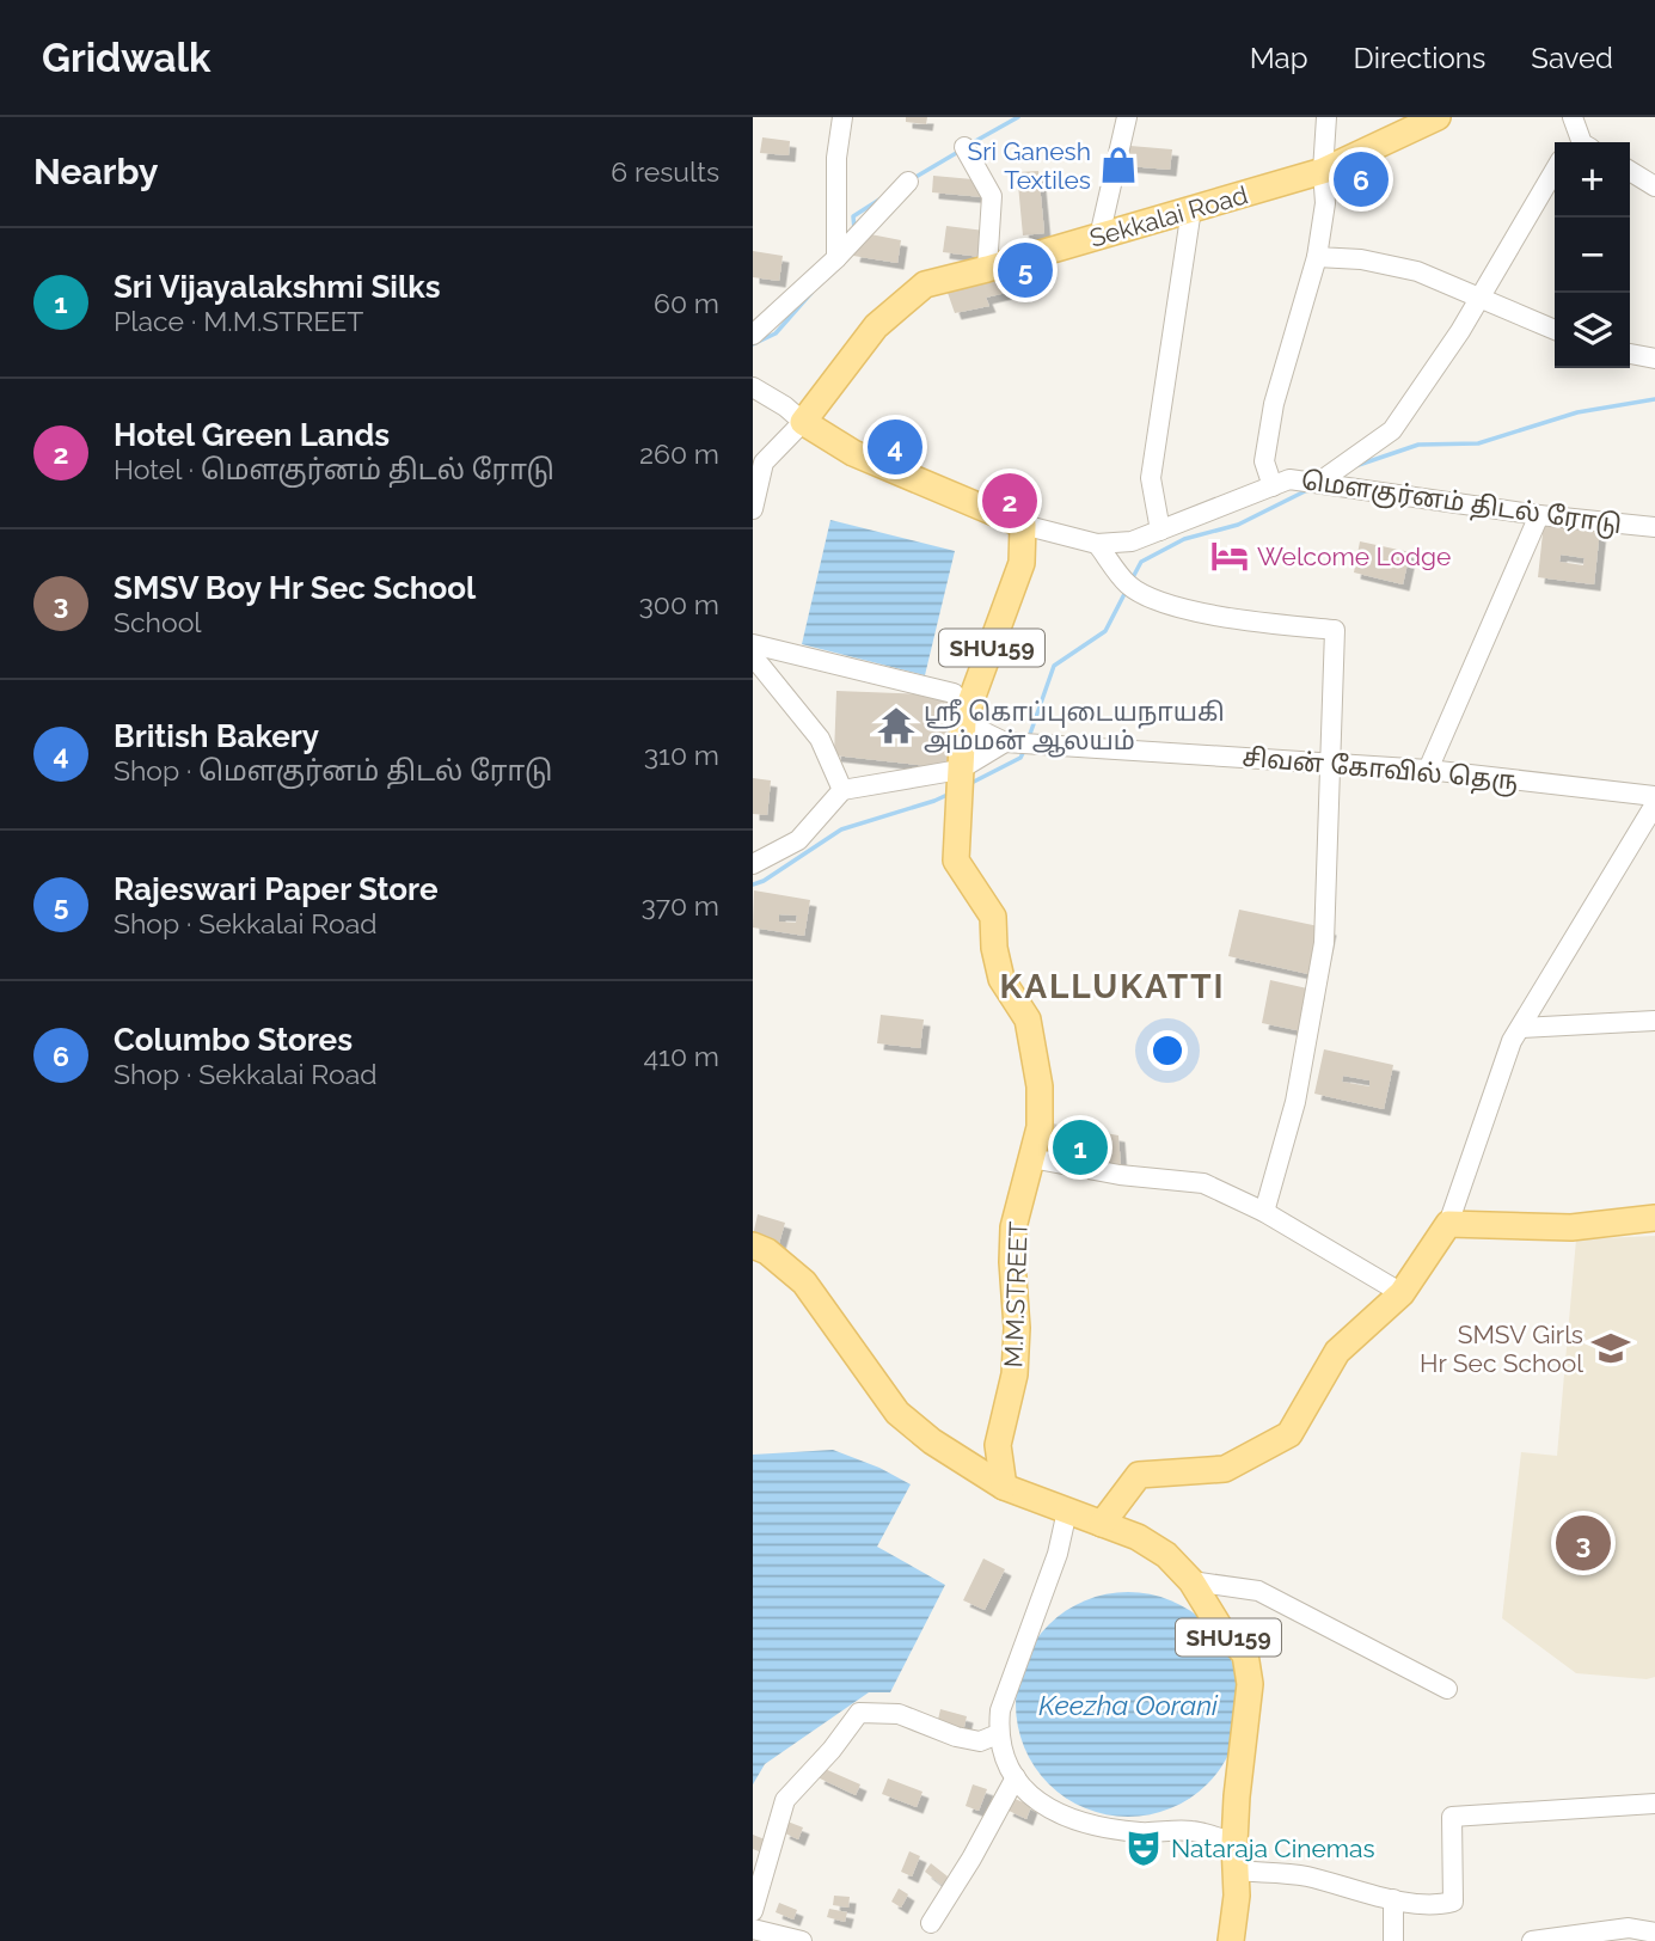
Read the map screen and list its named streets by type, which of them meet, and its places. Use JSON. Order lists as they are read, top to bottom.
{
  "streets": {
    "main road": [
      "Sekkalai Road",
      "மௌகுர்னம் திடல் ரோடு",
      "SHU159",
      "M.M.STREET"
    ],
    "street": ["சிவன் கோவில் தெரு"]
  },
  "crossings": [
    ["Sekkalai Road", "மௌகுர்னம் திடல் ரோடு"],
    ["மௌகுர்னம் திடல் ரோடு", "SHU159"],
    ["SHU159", "M.M.STREET"]
  ],
  "districts": ["KALLUKATTI"],
  "water": ["Keezha Oorani"],
  "places": {
    "shop": ["Sri Ganesh Textiles"],
    "hotel": ["Welcome Lodge"],
    "temple": ["ஸ்ரீ கொப்புடையநாயகி அம்மன் ஆலயம்"],
    "school or university": ["SMSV Girls Hr Sec School"],
    "theatre": ["Nataraja Cinemas"]
  },
  "page": {
    "header": "Gridwalk",
    "nav": ["Map", "Directions", "Saved"],
    "heading": ["Nearby", "6 results"],
    "map_buttons": ["+", "−"],
    "pins": [
      "6",
      "5",
      "4",
      "2",
      "1",
      "3"
    ],
    "list": [
      {
        "mark": "1",
        "name": "Sri Vijayalakshmi Silks",
        "note": "Place · M.M.STREET",
        "value": "60 m"
      },
      {
        "mark": "2",
        "name": "Hotel Green Lands",
        "note": "Hotel · மௌகுர்னம் திடல் ரோடு",
        "value": "260 m"
      },
      {
        "mark": "3",
        "name": "SMSV Boy Hr Sec School",
        "note": "School",
        "value": "300 m"
      },
      {
        "mark": "4",
        "name": "British Bakery",
        "note": "Shop · மௌகுர்னம் திடல் ரோடு",
        "value": "310 m"
      },
      {
        "mark": "5",
        "name": "Rajeswari Paper Store",
        "note": "Shop · Sekkalai Road",
        "value": "370 m"
      },
      {
        "mark": "6",
        "name": "Columbo Stores",
        "note": "Shop · Sekkalai Road",
        "value": "410 m"
      }
    ]
  }
}
